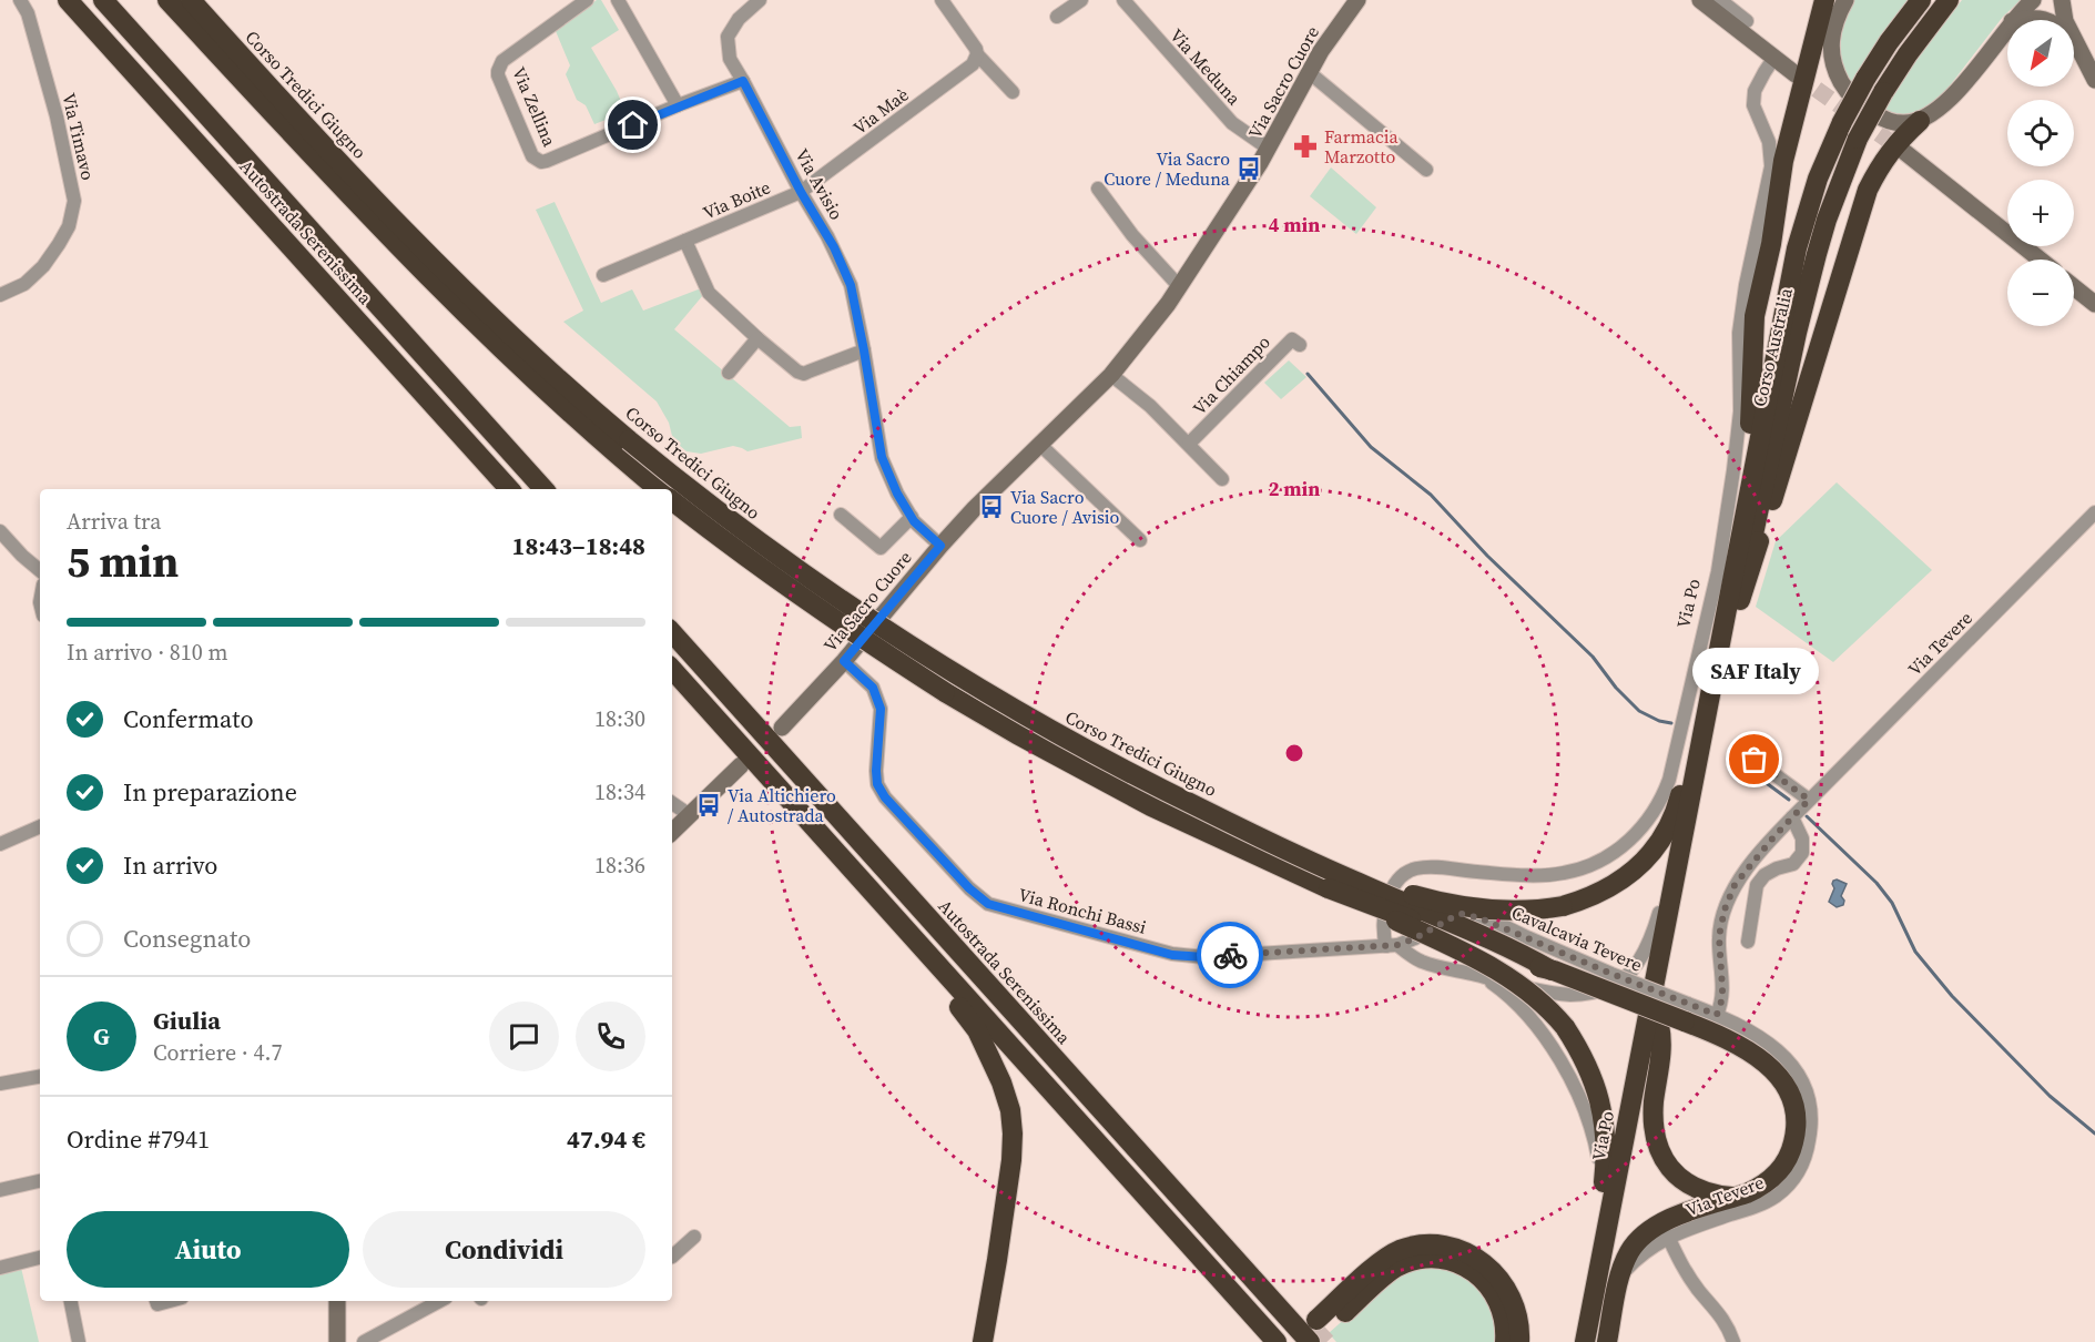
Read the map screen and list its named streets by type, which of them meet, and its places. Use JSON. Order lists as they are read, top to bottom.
{
  "streets": {
    "highway": [
      "Corso Tredici Giugno",
      "Autostrada Serenissima",
      "Corso Australia",
      "Via Po"
    ],
    "street": [
      "Via Meduna",
      "Via Sacro Cuore",
      "Via Zellina",
      "Via Maè",
      "Via Timavo",
      "Via Avisio",
      "Via Boite",
      "Via Chiampo",
      "Via Tevere",
      "Via Ronchi Bassi",
      "Cavalcavia Tevere"
    ]
  },
  "crossings": [
    ["Via Meduna", "Via Sacro Cuore"],
    ["Via Sacro Cuore", "Via Avisio"],
    ["Via Sacro Cuore", "Via Ronchi Bassi"],
    ["Via Zellina", "Via Avisio"],
    ["Via Maè", "Via Avisio"],
    ["Via Maè", "Via Boite"],
    ["Via Avisio", "Via Boite"],
    ["Corso Australia", "Via Po"],
    ["Via Po", "Via Ronchi Bassi"],
    ["Via Po", "Cavalcavia Tevere"],
    ["Via Tevere", "Cavalcavia Tevere"],
    ["Via Ronchi Bassi", "Cavalcavia Tevere"]
  ],
  "places": {
    "pharmacy": ["Farmacia Marzotto"],
    "bus stop": ["Via Sacro Cuore / Meduna", "Via Sacro Cuore / Avisio", "Via Altichiero / Autostrada"],
    "other": ["SAF Italy"]
  },
  "north": "bottom left",
  "page": {
    "map_buttons": ["+", "−"],
    "heading": ["5 min", "Arriva tra", "18:43–18:48"],
    "panel": [
      "Giulia",
      "Corriere · 4.7",
      "Ordine #7941",
      "47.94 €"
    ],
    "bar": "In arrivo · 810 m",
    "bubble": "SAF Italy",
    "list": [
      ["Confermato", "18:30"],
      ["In preparazione", "18:34"],
      ["In arrivo", "18:36"],
      "Consegnato"
    ],
    "round": "G",
    "buttons": ["Aiuto", "Condividi"]
  },
  "rings": ["4 min", "2 min"]
}
